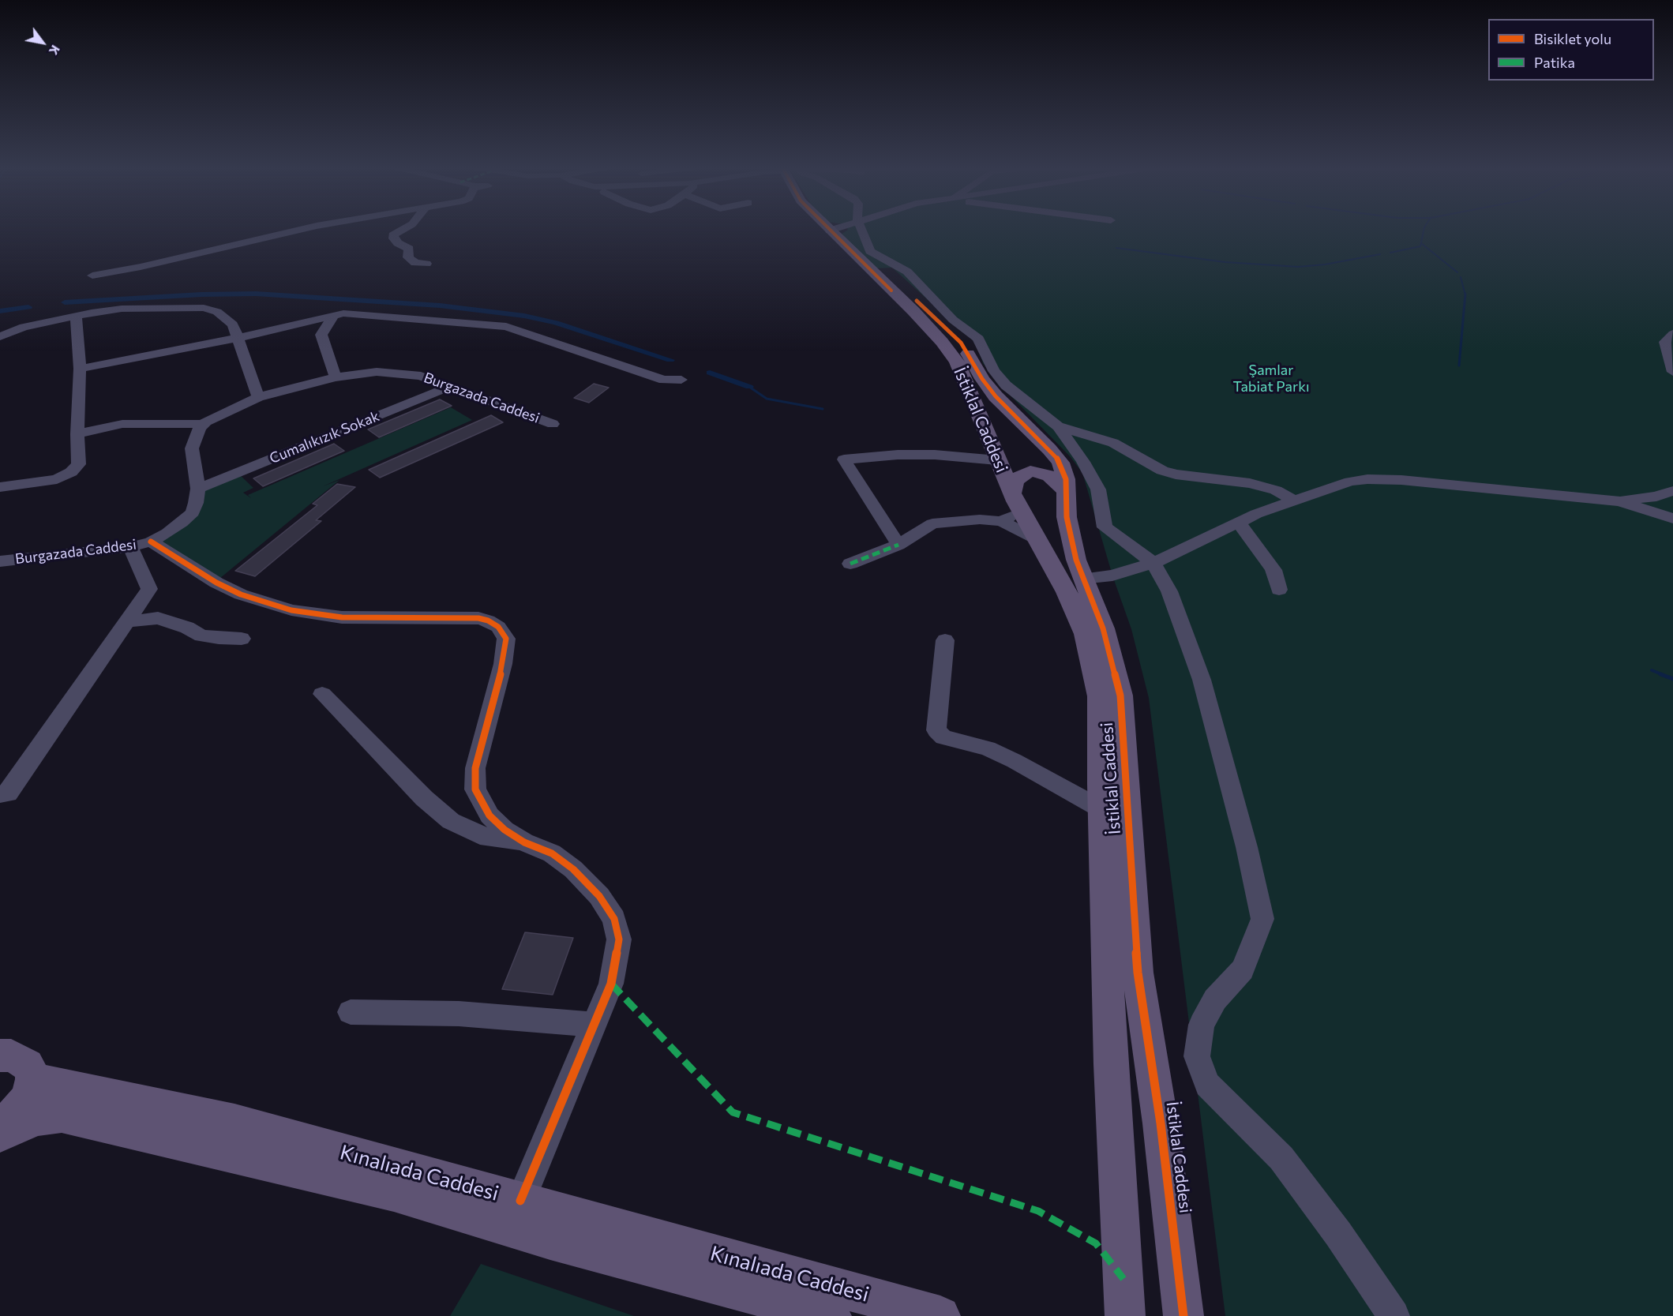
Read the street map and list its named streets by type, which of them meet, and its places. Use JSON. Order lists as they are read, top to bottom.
{
  "streets": {
    "main road": ["İstiklal Caddesi", "Kınalıada Caddesi"],
    "street": ["Burgazada Caddesi", "Cumalıkızık Sokak"]
  },
  "crossings": [
    ["Burgazada Caddesi", "Cumalıkızık Sokak"]
  ],
  "parks": ["Şamlar Tabiat Parkı"],
  "legend": ["Bisiklet yolu", "Patika"],
  "north": "bottom right"
}
